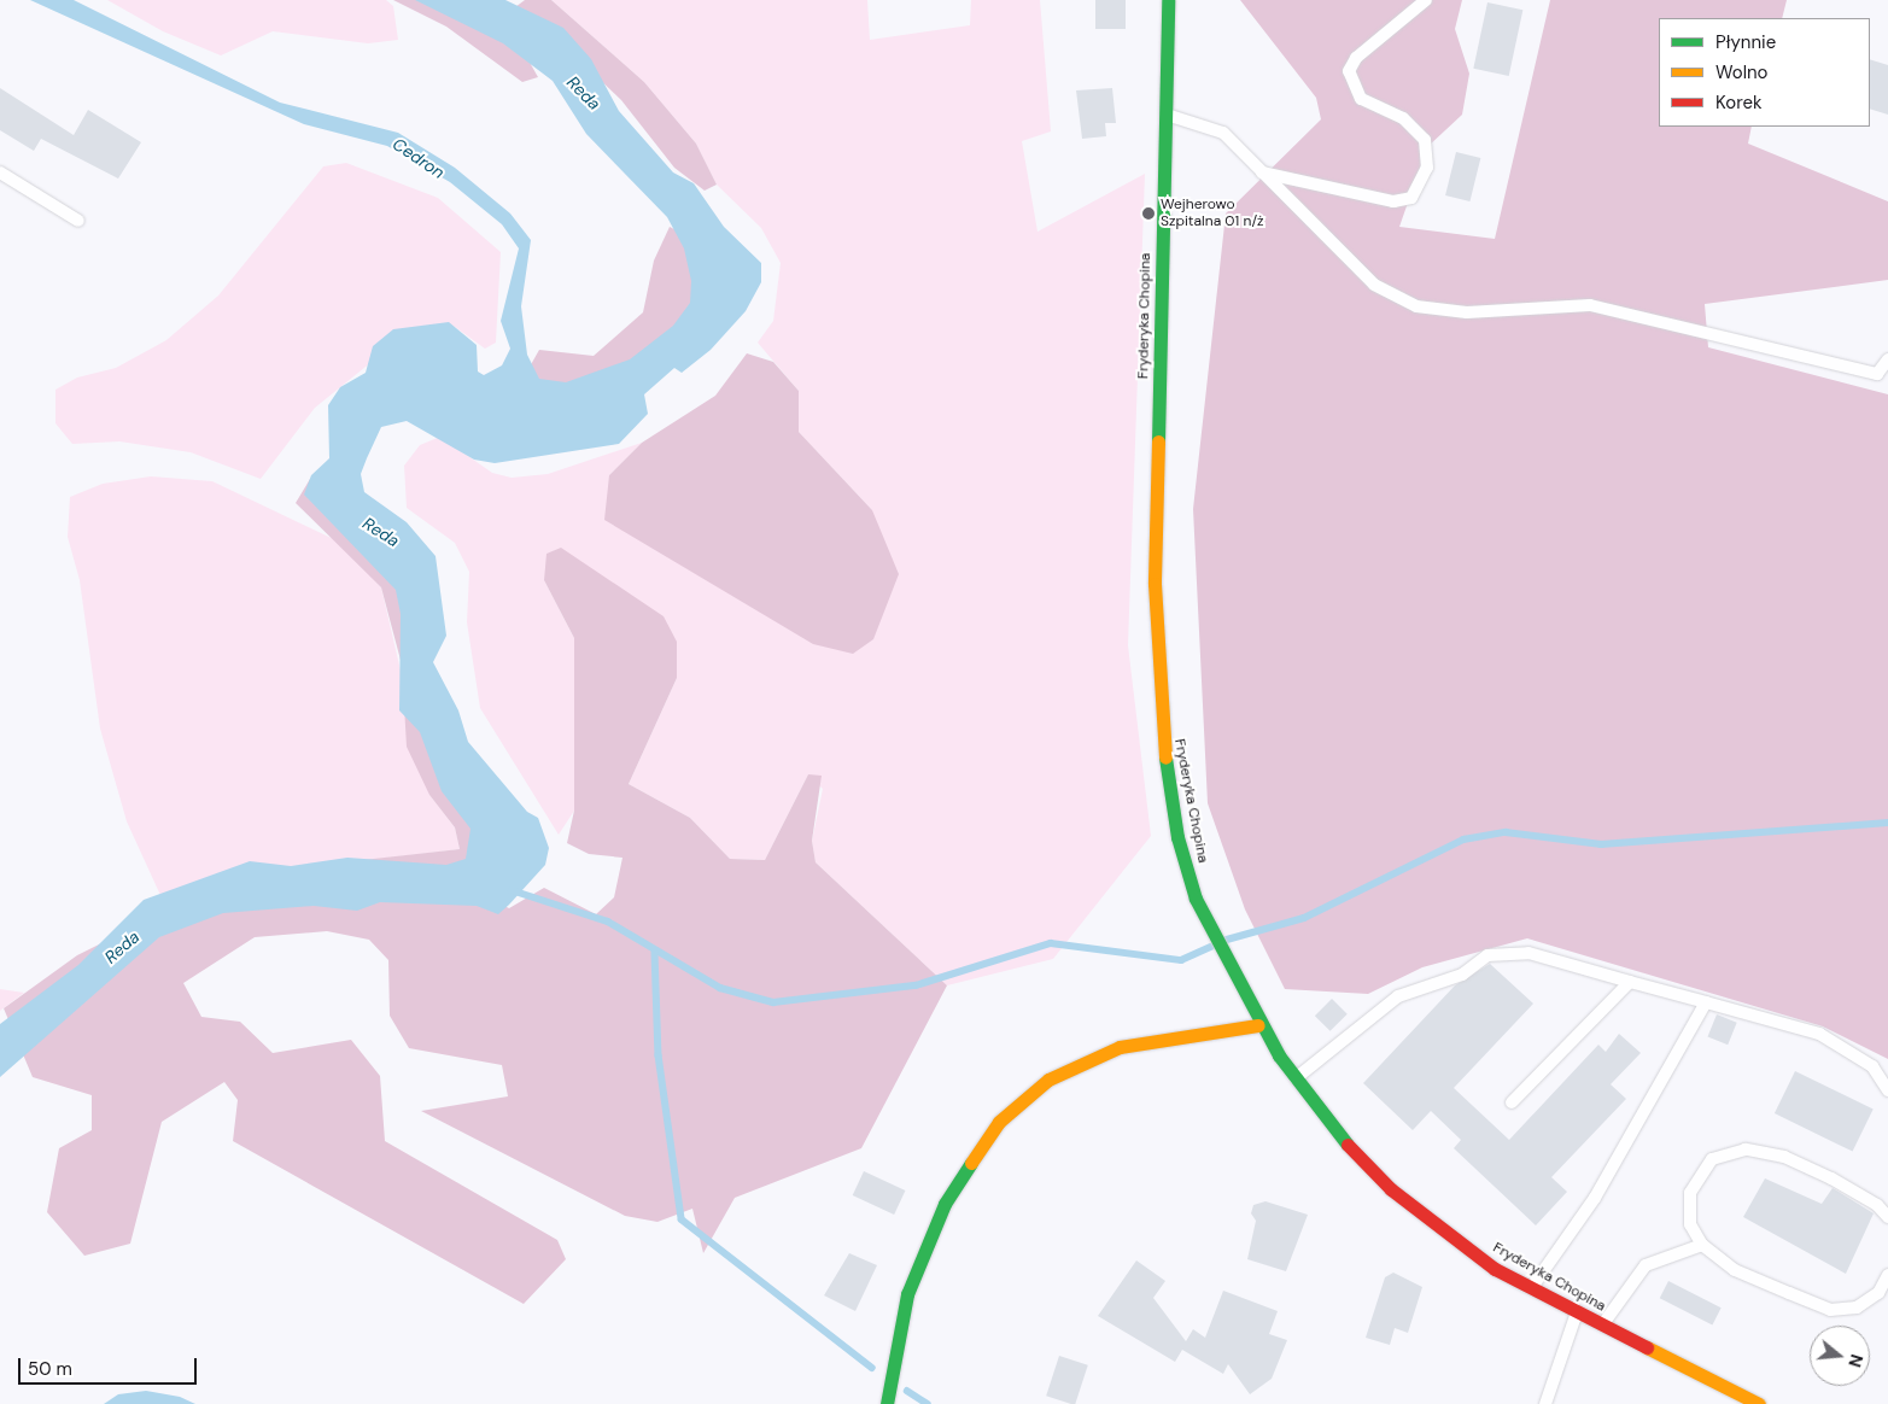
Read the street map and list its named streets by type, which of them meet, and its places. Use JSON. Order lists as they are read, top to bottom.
{
  "streets": {
    "street": ["Fryderyka Chopina"]
  },
  "water": ["Reda", "Cedron"],
  "places": ["Wejherowo Szpitalna 01 n/ż"],
  "legend": ["Płynnie", "Wolno", "Korek"],
  "scale_bar": "50 m",
  "north": "right"
}
